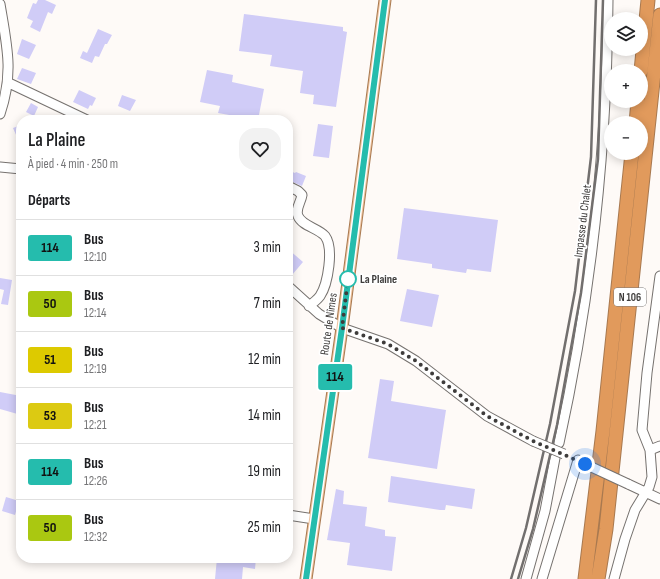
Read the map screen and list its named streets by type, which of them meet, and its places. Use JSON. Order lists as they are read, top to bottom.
{
  "streets": {
    "highway": ["N 106"],
    "main road": ["Route de Nîmes"],
    "street": ["Impasse du Chalet"]
  },
  "places": ["La Plaine"],
  "lines": ["bus line 114"],
  "page": {
    "on_map": "114",
    "map_buttons": ["+", "−"],
    "heading": [
      ["La Plaine", "À pied · 4 min · 250 m"],
      "Départs"
    ],
    "list": [
      {
        "mark": "114",
        "name": "Bus",
        "note": "12:10",
        "value": "3 min"
      },
      {
        "mark": "50",
        "name": "Bus",
        "note": "12:14",
        "value": "7 min"
      },
      {
        "mark": "51",
        "name": "Bus",
        "note": "12:19",
        "value": "12 min"
      },
      {
        "mark": "53",
        "name": "Bus",
        "note": "12:21",
        "value": "14 min"
      },
      {
        "mark": "114",
        "name": "Bus",
        "note": "12:26",
        "value": "19 min"
      },
      {
        "mark": "50",
        "name": "Bus",
        "note": "12:32",
        "value": "25 min"
      }
    ]
  }
}
